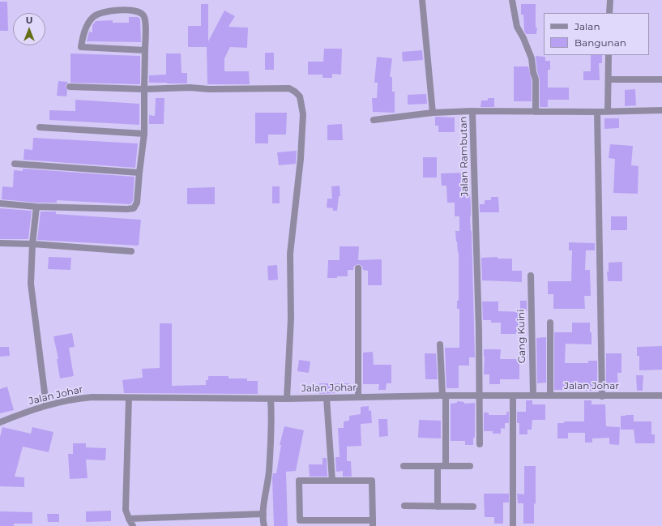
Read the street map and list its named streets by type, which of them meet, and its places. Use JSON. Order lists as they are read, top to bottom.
{
  "streets": {
    "street": ["Jalan Rambutan", "Gang Kuini", "Jalan Johar"]
  },
  "crossings": [
    ["Jalan Rambutan", "Jalan Johar"],
    ["Gang Kuini", "Jalan Johar"]
  ],
  "legend": ["Jalan", "Bangunan"],
  "north": "top"
}
